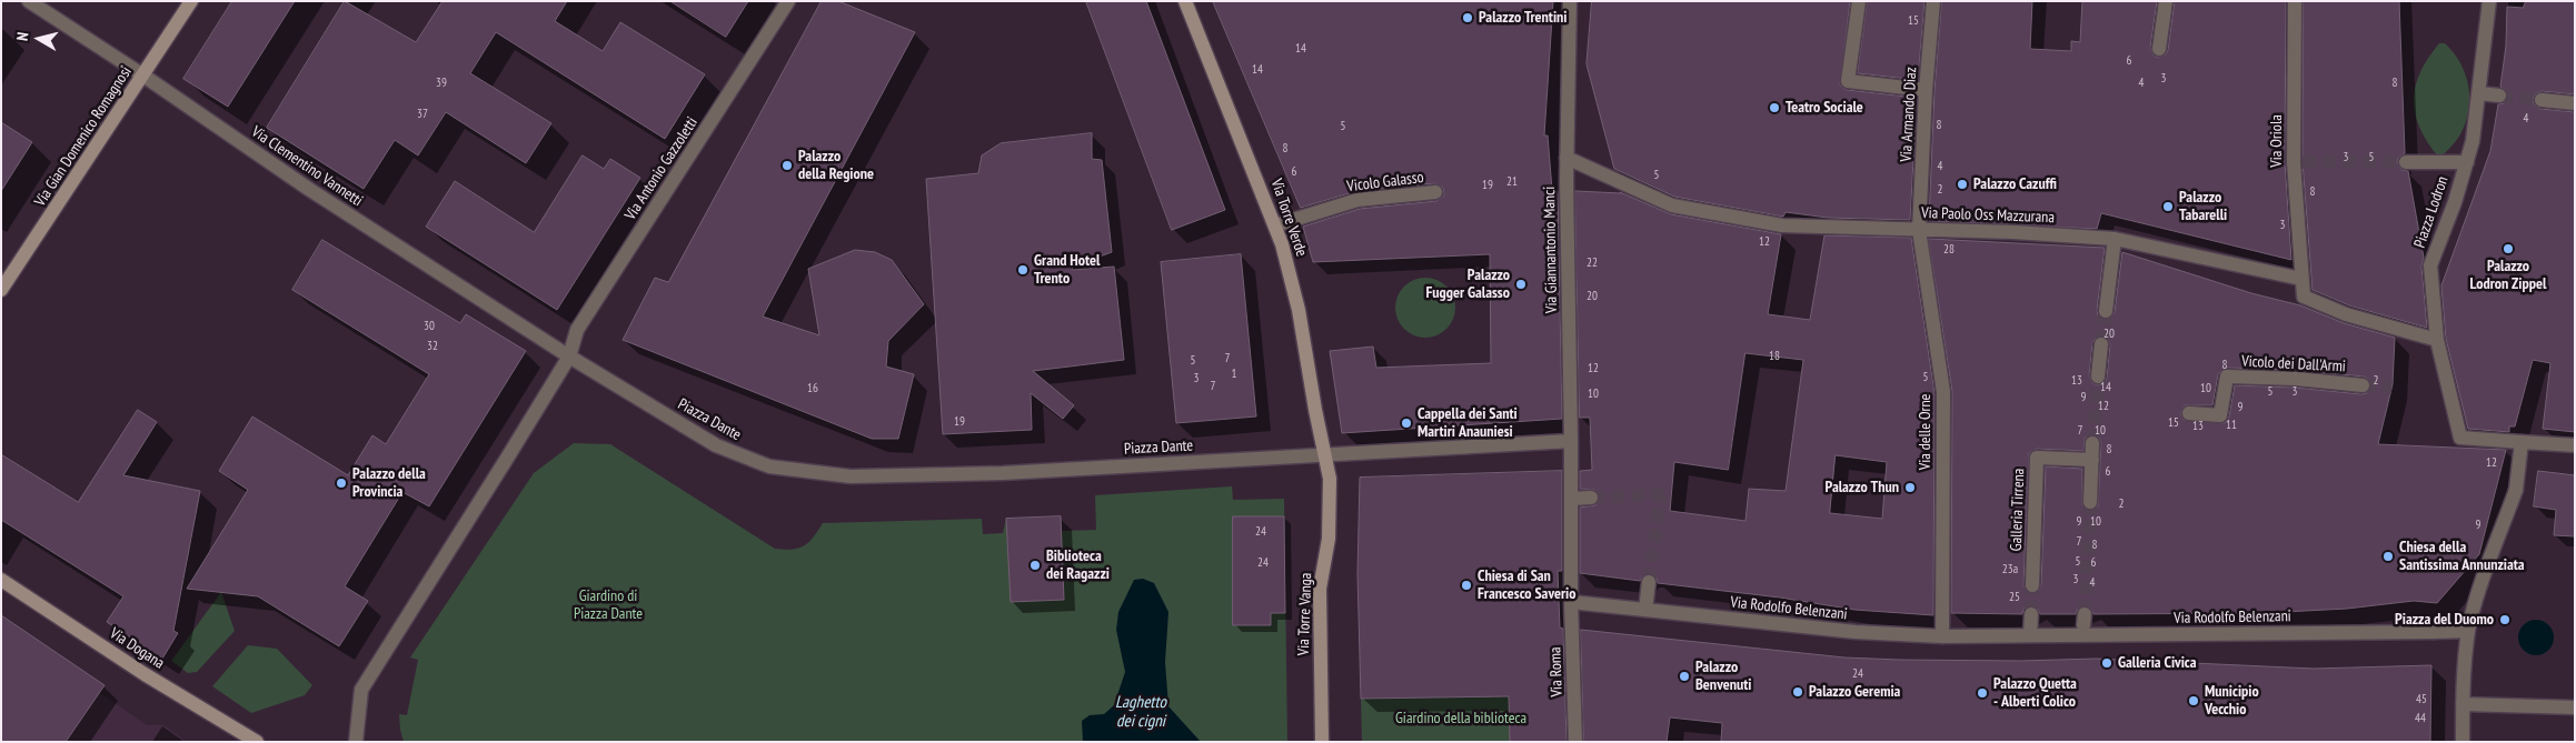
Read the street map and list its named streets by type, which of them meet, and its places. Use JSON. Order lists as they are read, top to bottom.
{
  "streets": {
    "main road": [
      "Via Gian Domenico Romagnosi",
      "Via Torre Verde",
      "Via Torre Vanga",
      "Via Dogana"
    ],
    "street": [
      "Via Armando Diaz",
      "Via Oriola",
      "Via Clementino Vannetti",
      "Via Antonio Gazzoletti",
      "Vicolo Galasso",
      "Piazza Lodron",
      "Via Paolo Oss Mazzurana",
      "Via Giannantonio Manci",
      "Vicolo dei Dall'Armi",
      "Piazza Dante",
      "Via delle Orne",
      "Galleria Tirrena",
      "Via Rodolfo Belenzani",
      "Via Roma"
    ]
  },
  "crossings": [
    ["Via Armando Diaz", "Via Paolo Oss Mazzurana"],
    ["Via Armando Diaz", "Via delle Orne"],
    ["Via Gian Domenico Romagnosi", "Via Clementino Vannetti"],
    ["Via Oriola", "Via Paolo Oss Mazzurana"],
    ["Via Clementino Vannetti", "Via Antonio Gazzoletti"],
    ["Via Clementino Vannetti", "Piazza Dante"],
    ["Via Antonio Gazzoletti", "Piazza Dante"],
    ["Vicolo Galasso", "Via Torre Verde"],
    ["Via Paolo Oss Mazzurana", "Via Giannantonio Manci"],
    ["Via Paolo Oss Mazzurana", "Via delle Orne"],
    ["Via Torre Verde", "Piazza Dante"],
    ["Via Torre Verde", "Via Torre Vanga"],
    ["Via Giannantonio Manci", "Piazza Dante"],
    ["Via Giannantonio Manci", "Via Rodolfo Belenzani"],
    ["Via Giannantonio Manci", "Via Roma"],
    ["Piazza Dante", "Via Torre Vanga"],
    ["Via delle Orne", "Via Rodolfo Belenzani"],
    ["Via Rodolfo Belenzani", "Via Roma"]
  ],
  "water": ["Laghetto dei cigni"],
  "parks": ["Giardino di Piazza Dante", "Giardino della biblioteca"],
  "places": [
    "Palazzo Trentini",
    "Teatro Sociale",
    "Palazzo della Regione",
    "Palazzo Cazuffi",
    "Palazzo Tabarelli",
    "Palazzo Lodron Zippel",
    "Grand Hotel Trento",
    "Palazzo Fugger Galasso",
    "Cappella dei Santi Martiri Anauniesi",
    "Palazzo della Provincia",
    "Palazzo Thun",
    "Chiesa della Santissima Annunziata",
    "Biblioteca dei Ragazzi",
    "Chiesa di San Francesco Saverio",
    "Piazza del Duomo",
    "Galleria Civica",
    "Palazzo Benvenuti",
    "Palazzo Geremia",
    "Palazzo Quetta - Alberti Colico",
    "Municipio Vecchio"
  ],
  "house_numbers": [
    "15",
    "14",
    "6",
    "14",
    "3",
    "39",
    "4",
    "8",
    "37",
    "4",
    "8",
    "5",
    "8",
    "3",
    "5",
    "4",
    "6",
    "5",
    "21",
    "19",
    "2",
    "8",
    "3",
    "12",
    "28",
    "22",
    "20",
    "30",
    "20",
    "32",
    "18",
    "7",
    "5",
    "8",
    "12",
    "1",
    "5",
    "3",
    "13",
    "2",
    "7",
    "14",
    "16",
    "10",
    "5",
    "3",
    "10",
    "9",
    "12",
    "9",
    "19",
    "15",
    "11",
    "13",
    "7",
    "10",
    "8",
    "12",
    "6",
    "2",
    "9",
    "10",
    "9",
    "24",
    "7",
    "8",
    "5",
    "24",
    "6",
    "23a",
    "3",
    "4",
    "25",
    "24",
    "45",
    "44"
  ],
  "north": "left"
}
